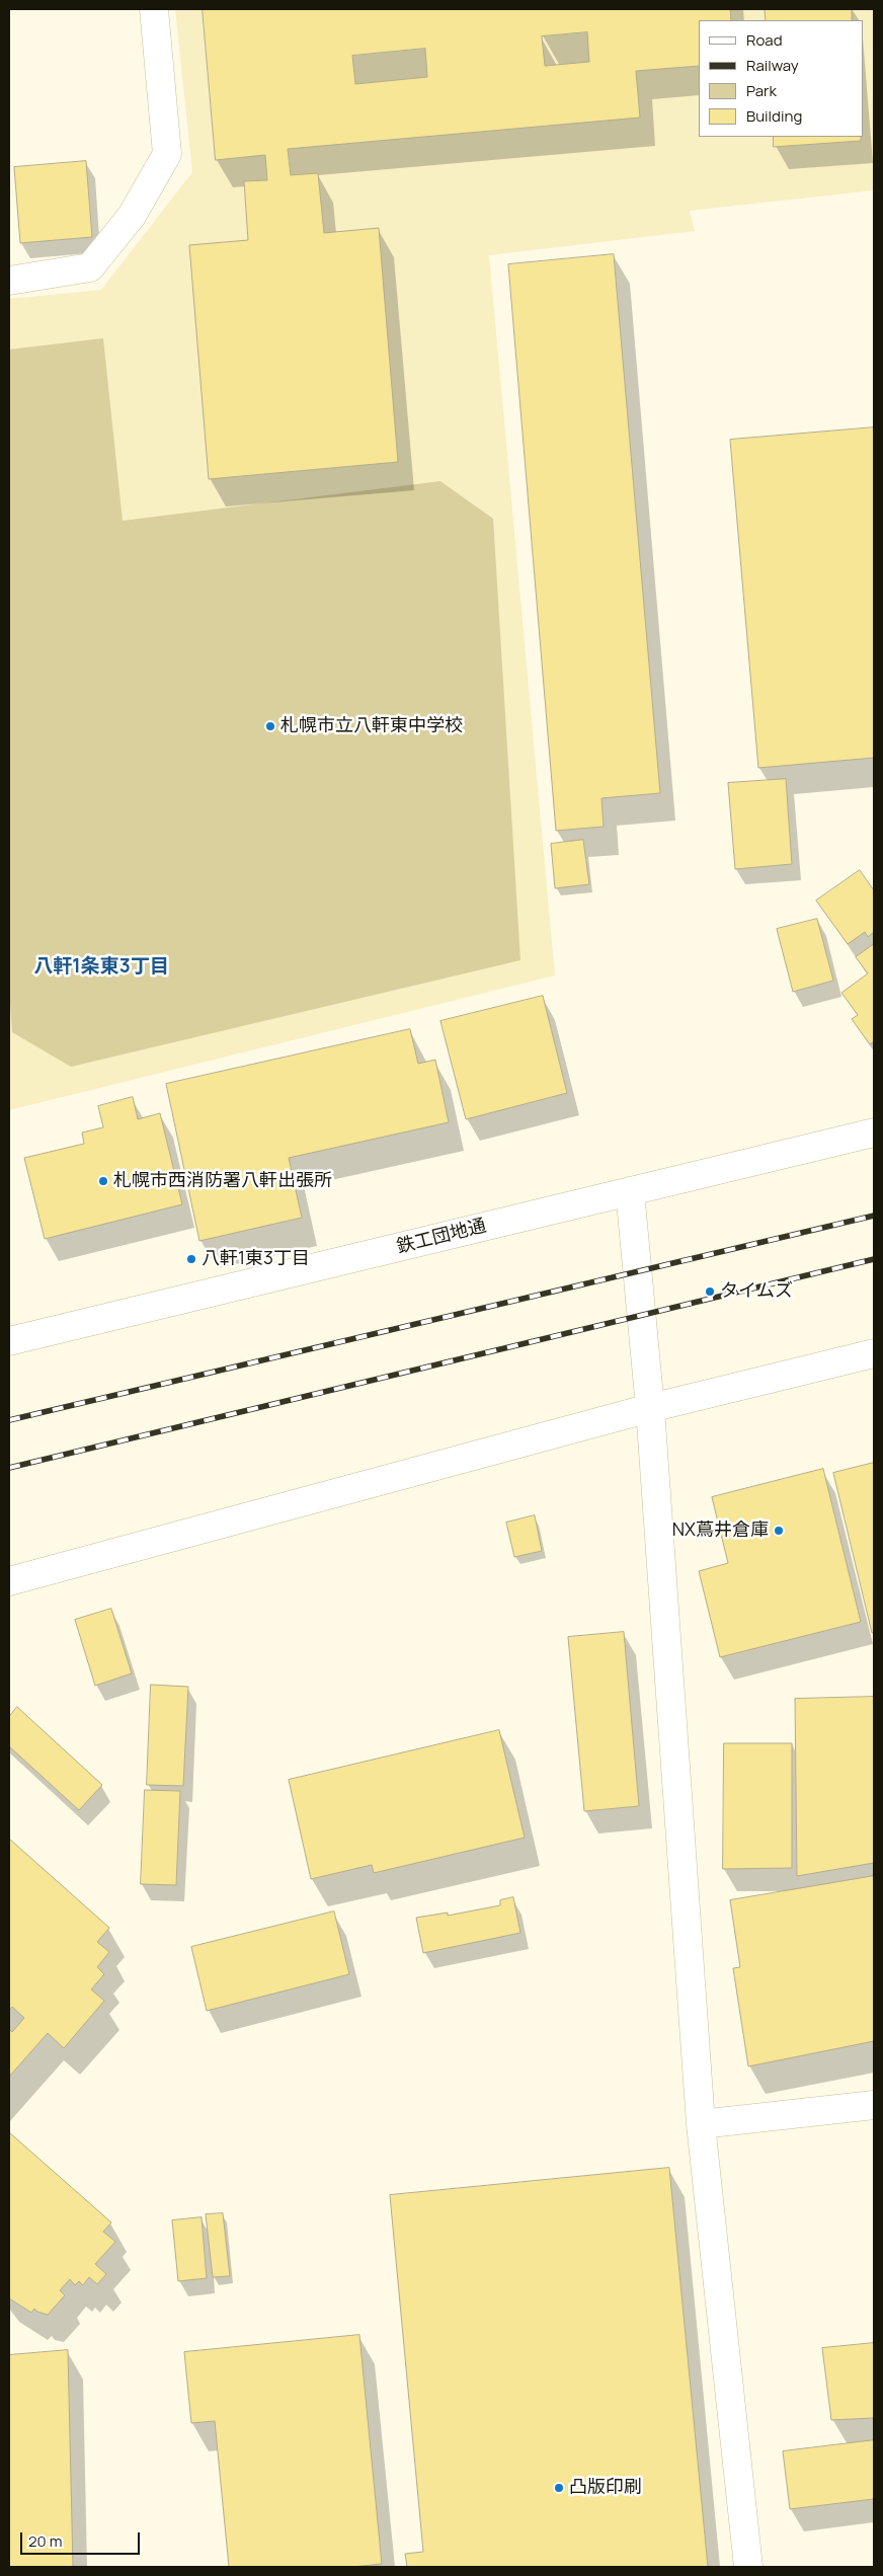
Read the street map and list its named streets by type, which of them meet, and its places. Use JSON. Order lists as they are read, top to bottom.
{
  "streets": {
    "street": ["鉄工団地通"]
  },
  "districts": ["八軒1条東3丁目"],
  "places": [
    "札幌市立八軒東中学校",
    "札幌市西消防署八軒出張所",
    "八軒1東3丁目",
    "タイムズ",
    "NX蔦井倉庫",
    "凸版印刷"
  ],
  "legend": [
    "Road",
    "Railway",
    "Park",
    "Building"
  ],
  "scale_bar": "20 m"
}
